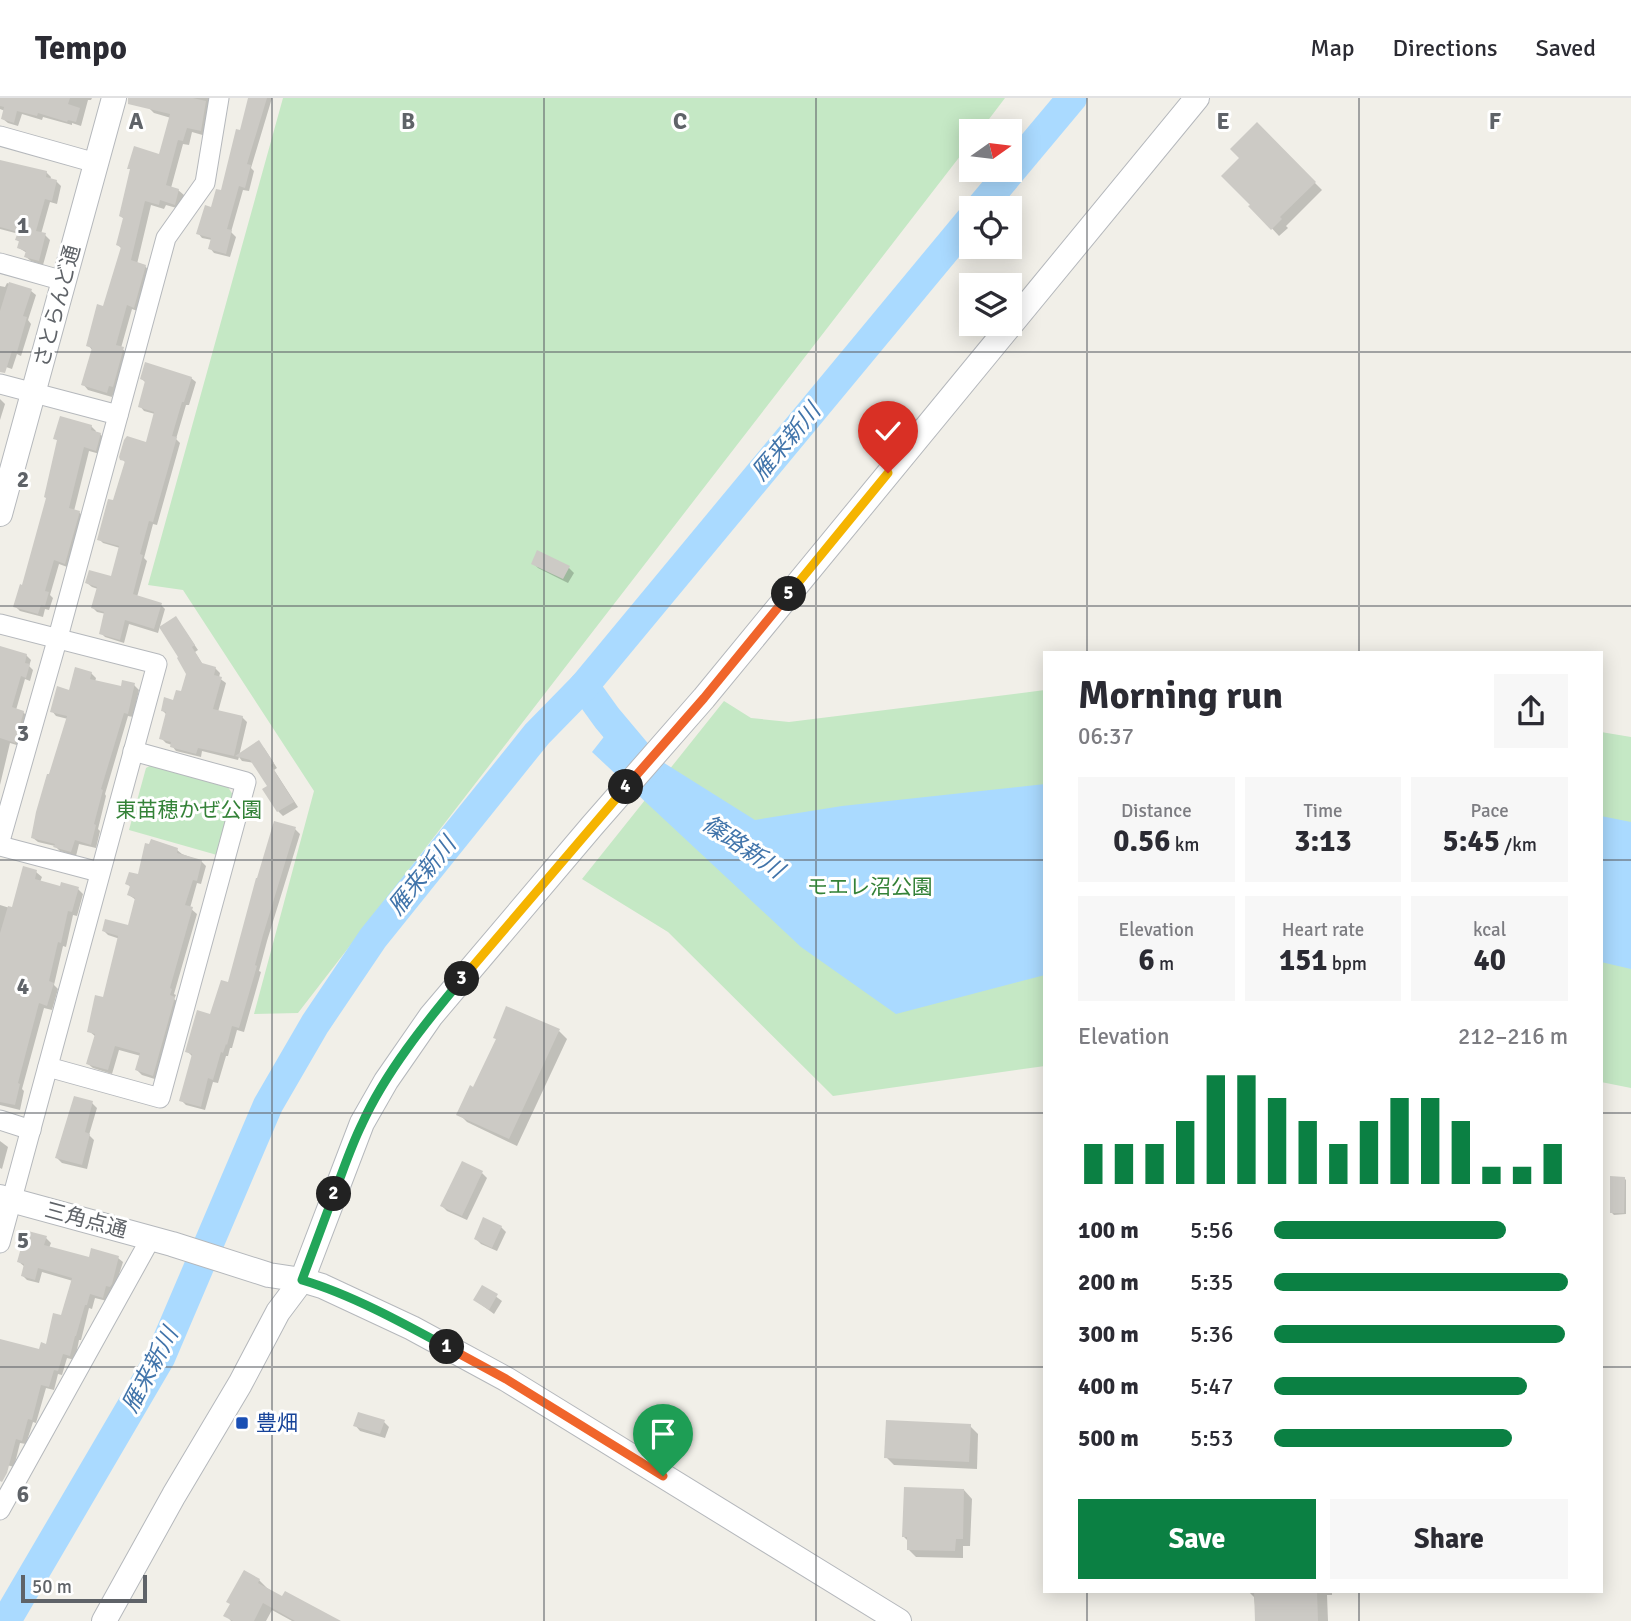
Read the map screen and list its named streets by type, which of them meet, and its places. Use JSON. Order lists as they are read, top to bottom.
{
  "streets": {
    "street": ["さとらんど通", "三角点通"]
  },
  "water": ["雁来新川", "篠路新川"],
  "parks": ["東苗穂かぜ公園", "モエレ沼公園"],
  "places": {
    "transit": ["豊畑"]
  },
  "scale_bar": "50 m",
  "north": "right",
  "page": {
    "header": "Tempo",
    "nav": ["Map", "Directions", "Saved"],
    "pins": [
      "5",
      "4",
      "3",
      "2",
      "1"
    ],
    "heading": ["Morning run", "06:37"],
    "stats": [
      ["Distance", "0.56 km"],
      ["Time", "3:13"],
      ["Pace", "5:45 /km"],
      ["Elevation", "6 m"],
      ["Heart rate", "151 bpm"],
      ["kcal", "40"]
    ],
    "chart": ["Elevation", "212–216 m"],
    "list": [
      {
        "name": "100 m",
        "note": "5:56"
      },
      {
        "name": "200 m",
        "note": "5:35"
      },
      {
        "name": "300 m",
        "note": "5:36"
      },
      {
        "name": "400 m",
        "note": "5:47"
      },
      {
        "name": "500 m",
        "note": "5:53"
      }
    ],
    "buttons": ["Save", "Share"],
    "scale": "50 m"
  },
  "grid": {
    "columns": [
      "A",
      "B",
      "C",
      "E",
      "F"
    ],
    "rows": [
      "1",
      "2",
      "3",
      "4",
      "5",
      "6"
    ]
  }
}
